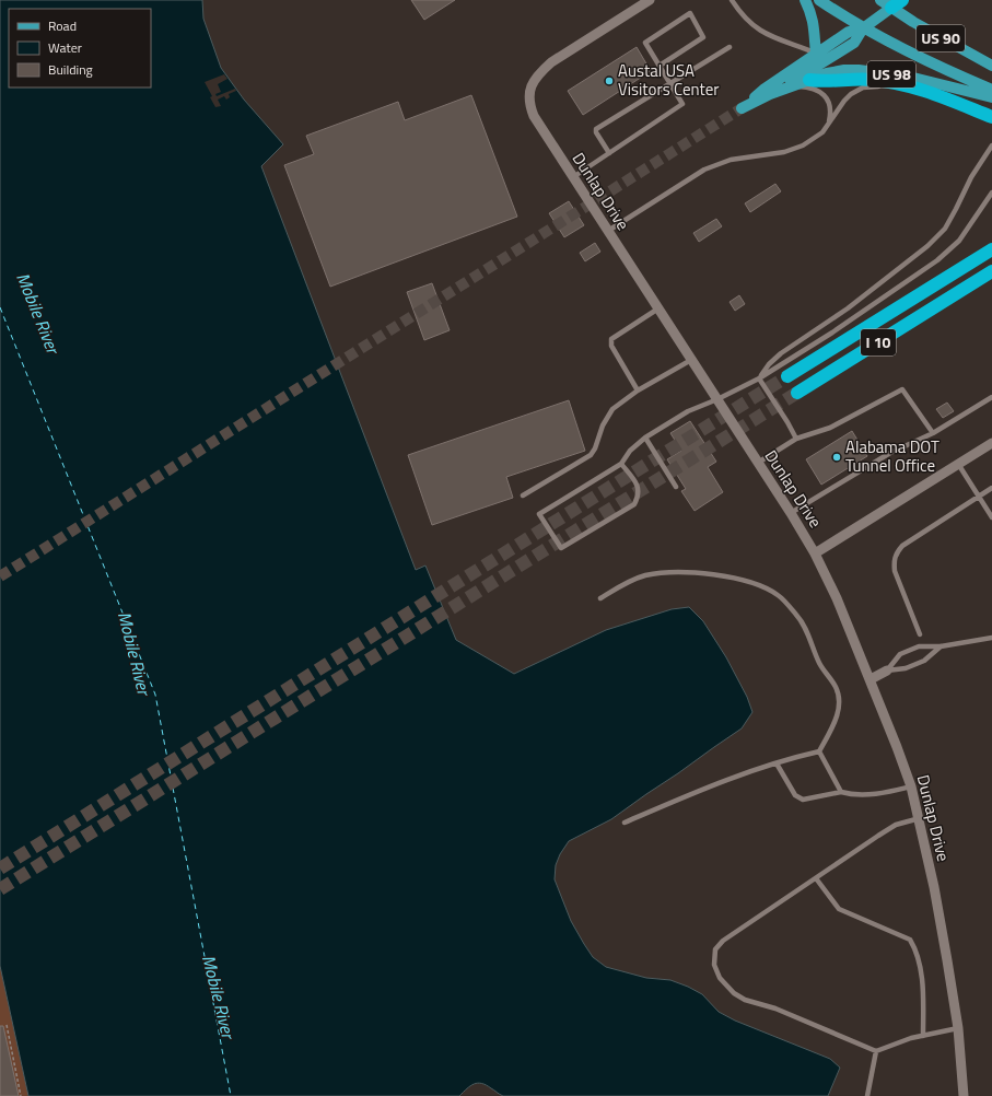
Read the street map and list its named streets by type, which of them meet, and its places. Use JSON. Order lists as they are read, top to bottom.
{
  "streets": {
    "highway": ["I 10"],
    "main road": ["US 90", "US 98"],
    "street": ["Dunlap Drive"]
  },
  "water": ["Mobile River"],
  "places": ["Austal USA Visitors Center", "Alabama DOT Tunnel Office"],
  "legend": ["Road", "Water", "Building"]
}
